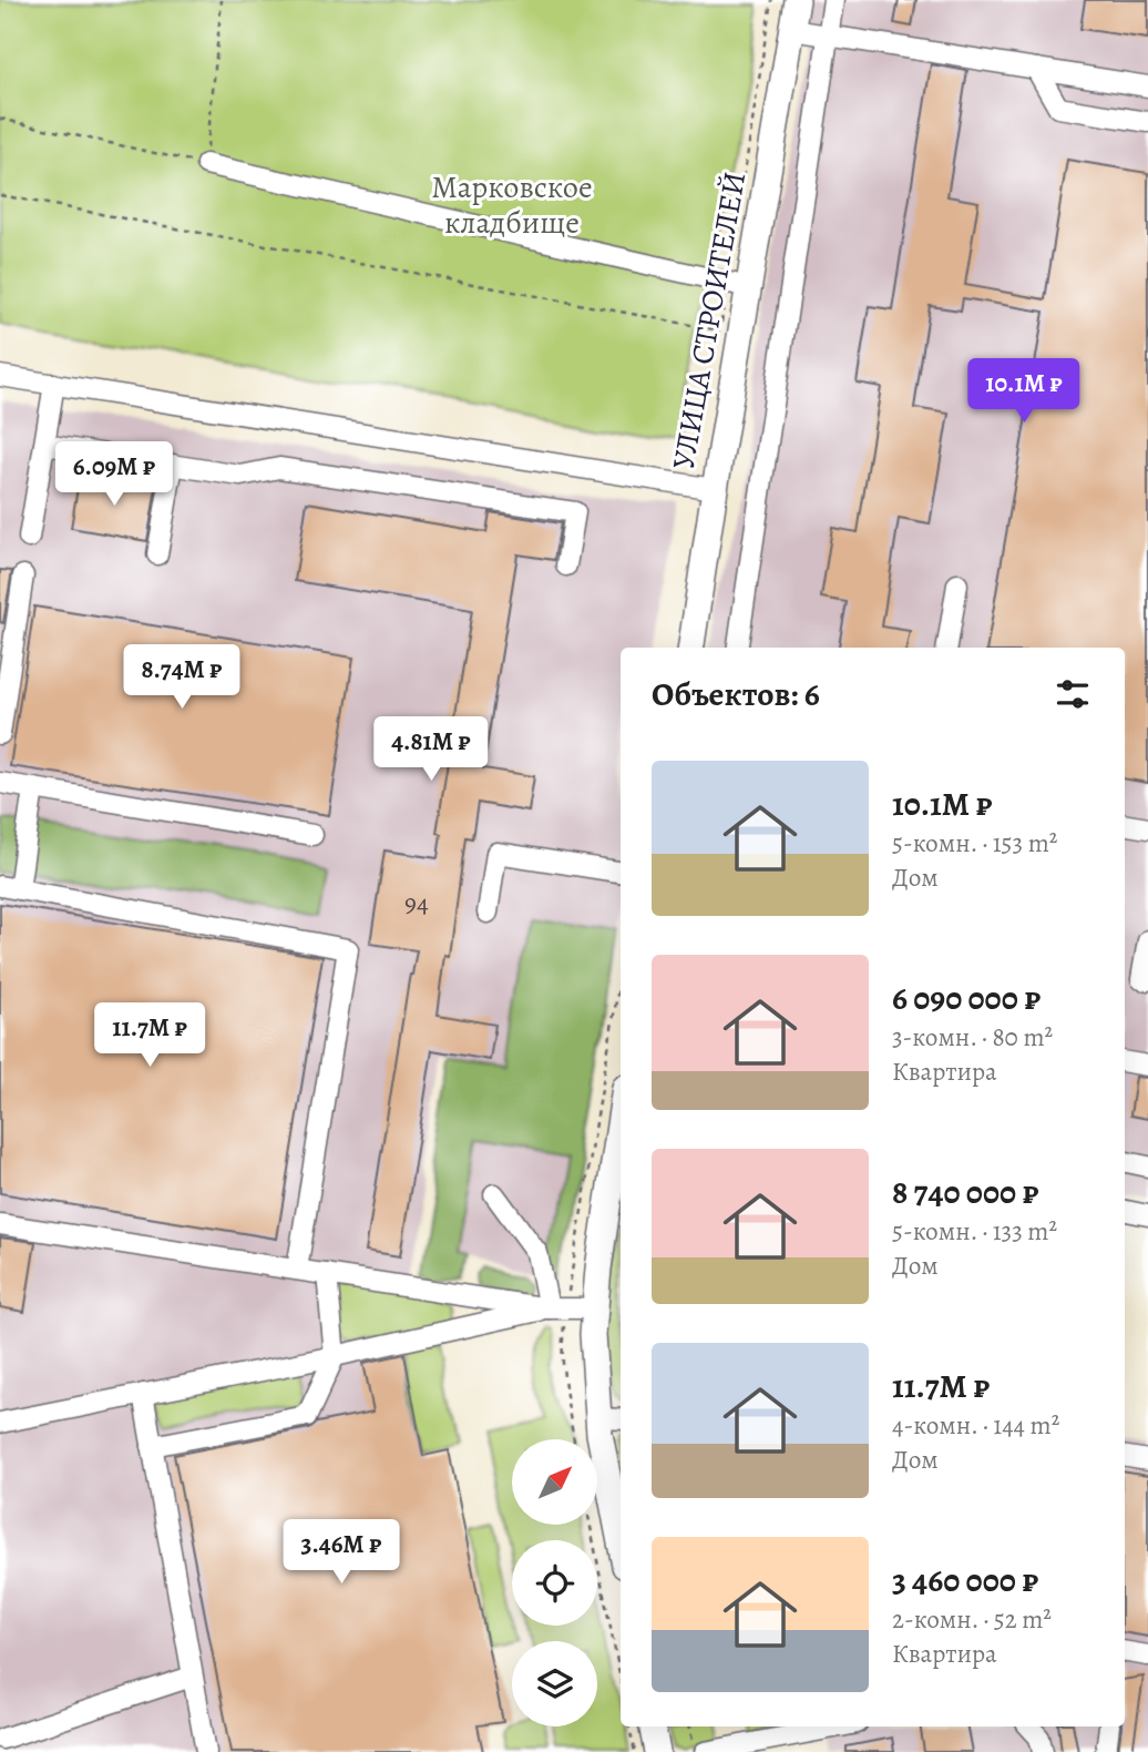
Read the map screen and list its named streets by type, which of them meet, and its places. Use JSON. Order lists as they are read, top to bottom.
{
  "streets": {
    "main road": ["УЛИЦА СТРОИТЕЛЕЙ"]
  },
  "parks": ["Марковское кладбище"],
  "house_numbers": ["94"],
  "north": "top right",
  "page": {
    "price": [
      "10.1M ₽",
      "6.09M ₽",
      "8.74M ₽",
      "4.81M ₽",
      "11.7M ₽",
      "3.46M ₽"
    ],
    "heading": "Объектов: 6",
    "list": [
      {
        "name": "10.1M ₽",
        "note": "5-комн. · 153 m² · Дом"
      },
      {
        "name": "6 090 000 ₽",
        "note": "3-комн. · 80 m² · Квартира"
      },
      {
        "name": "8 740 000 ₽",
        "note": "5-комн. · 133 m² · Дом"
      },
      {
        "name": "11.7M ₽",
        "note": "4-комн. · 144 m² · Дом"
      },
      {
        "name": "3 460 000 ₽",
        "note": "2-комн. · 52 m² · Квартира"
      }
    ]
  }
}
